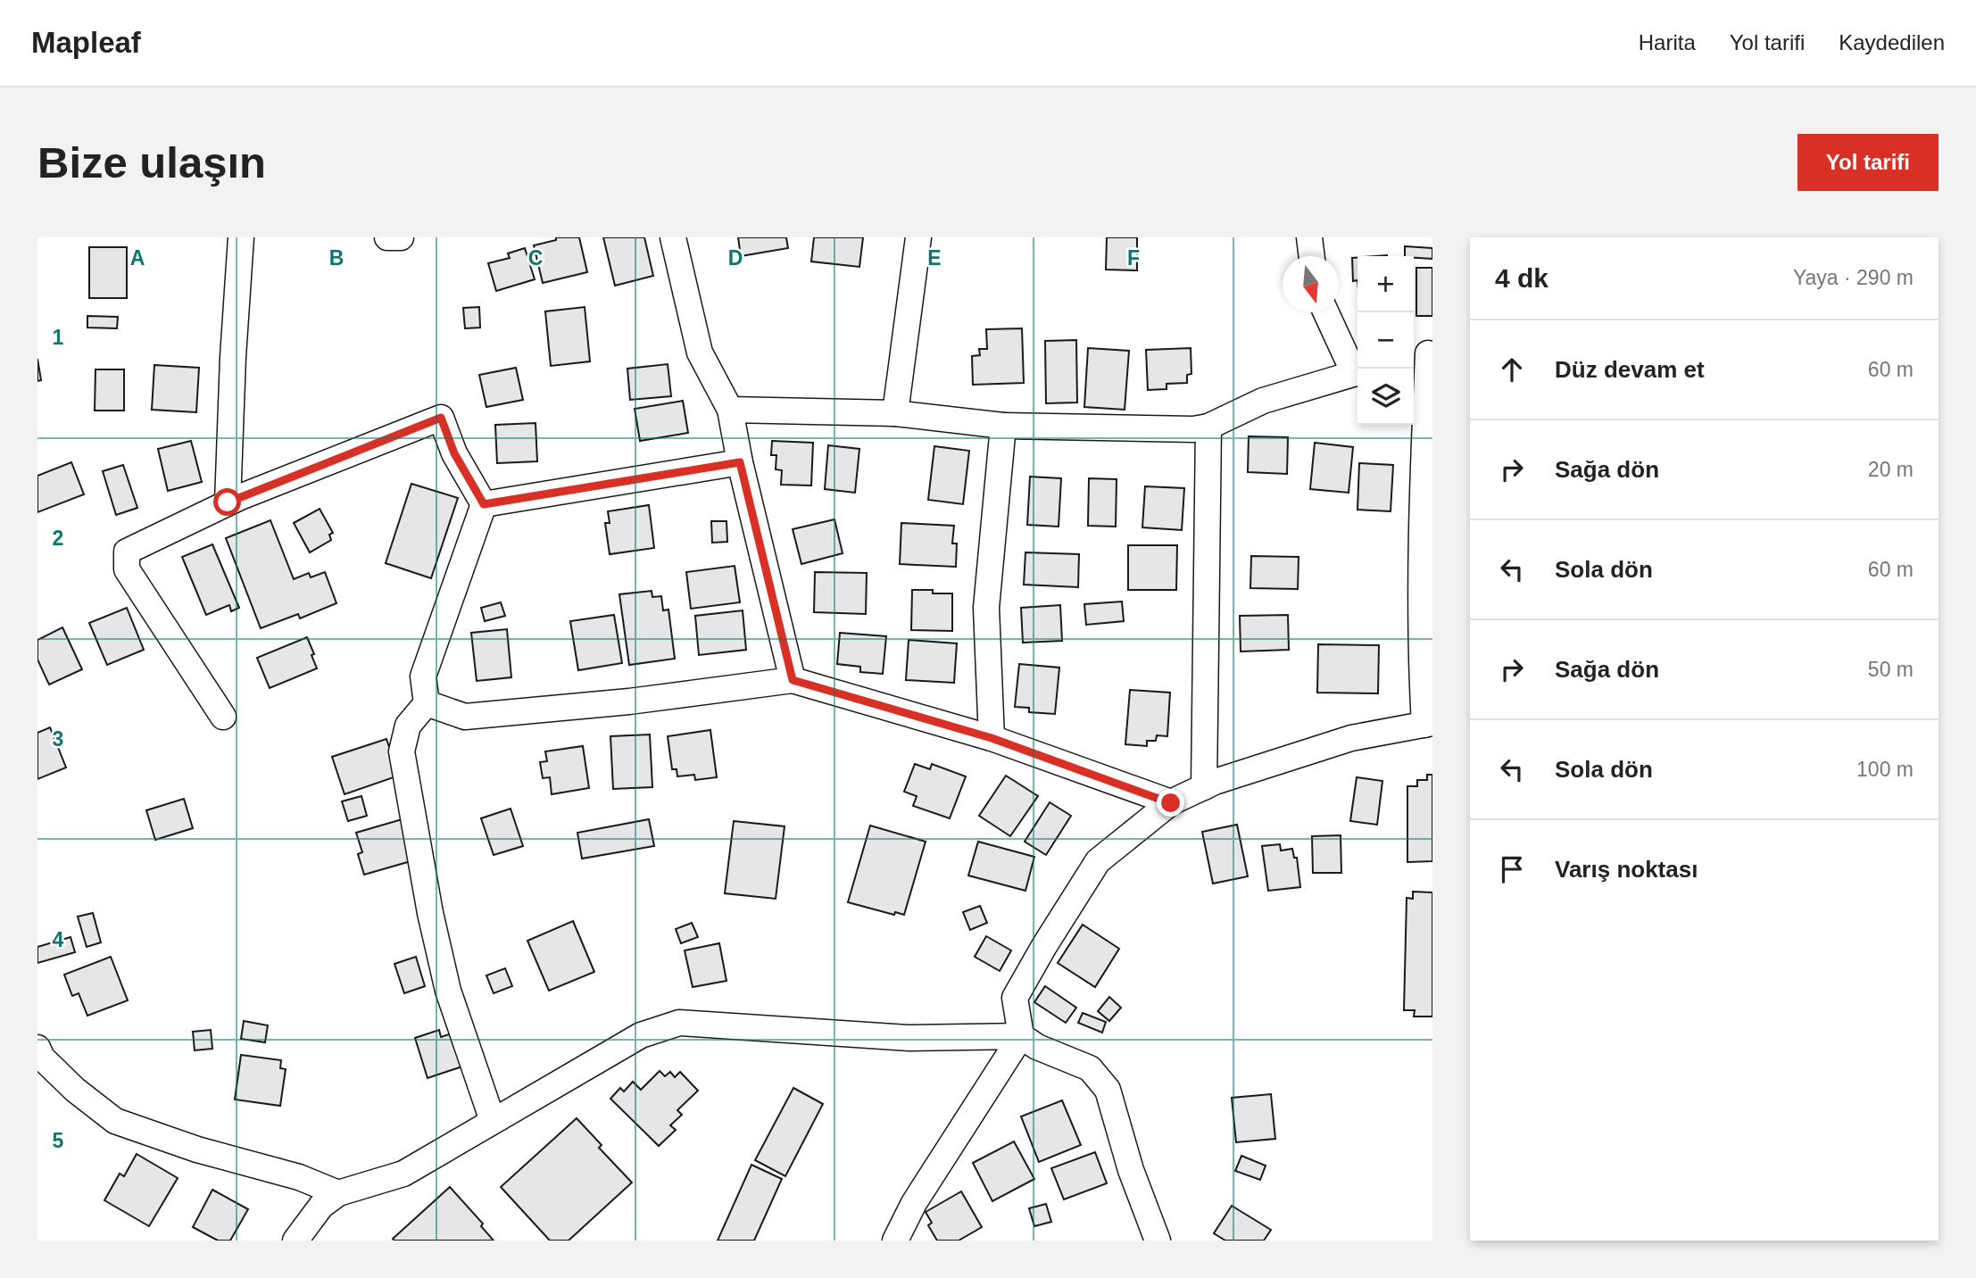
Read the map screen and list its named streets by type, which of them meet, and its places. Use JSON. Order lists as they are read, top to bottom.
{
  "north": "bottom",
  "page": {
    "header": "Mapleaf",
    "nav": ["Harita", "Yol tarifi", "Kaydedilen"],
    "buttons": "Yol tarifi",
    "title": "Bize ulaşın",
    "heading": ["4 dk", "Yaya · 290 m"],
    "map_buttons": ["+", "−"],
    "list": [
      ["Düz devam et", "60 m"],
      ["Sağa dön", "20 m"],
      ["Sola dön", "60 m"],
      ["Sağa dön", "50 m"],
      ["Sola dön", "100 m"],
      "Varış noktası"
    ]
  },
  "grid": {
    "columns": [
      "A",
      "B",
      "C",
      "D",
      "E",
      "F"
    ],
    "rows": [
      "1",
      "2",
      "3",
      "4",
      "5"
    ]
  }
}
